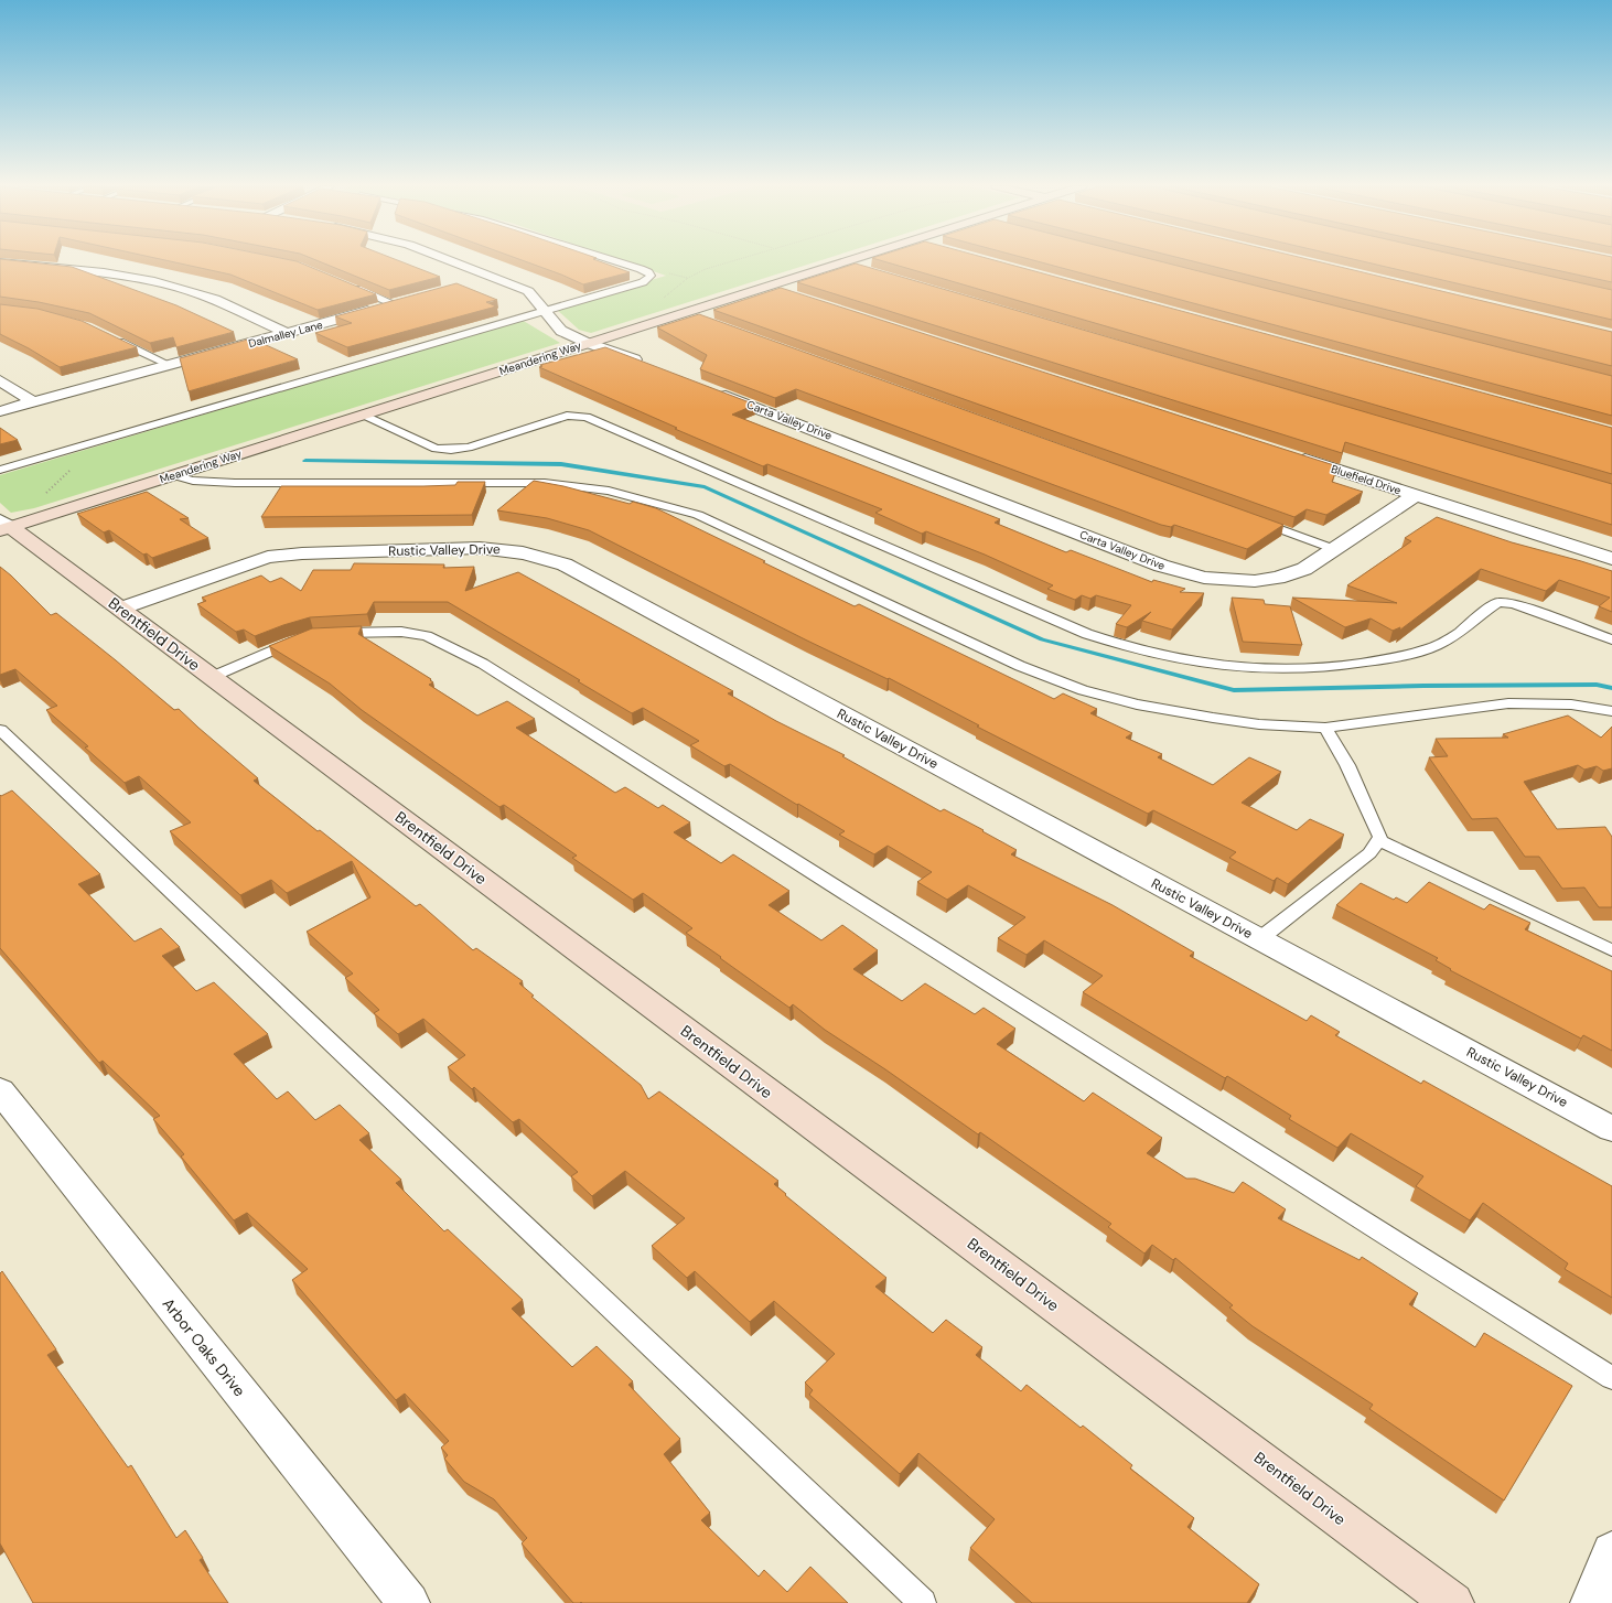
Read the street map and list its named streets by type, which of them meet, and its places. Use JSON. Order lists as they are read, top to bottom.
{
  "streets": {
    "street": [
      "Dalmalley Lane",
      "Meandering Way",
      "Carta Valley Drive",
      "Bluefield Drive",
      "Rustic Valley Drive",
      "Brentfield Drive",
      "Arbor Oaks Drive"
    ]
  },
  "crossings": [
    ["Meandering Way", "Brentfield Drive"],
    ["Carta Valley Drive", "Bluefield Drive"],
    ["Rustic Valley Drive", "Brentfield Drive"]
  ]
}
